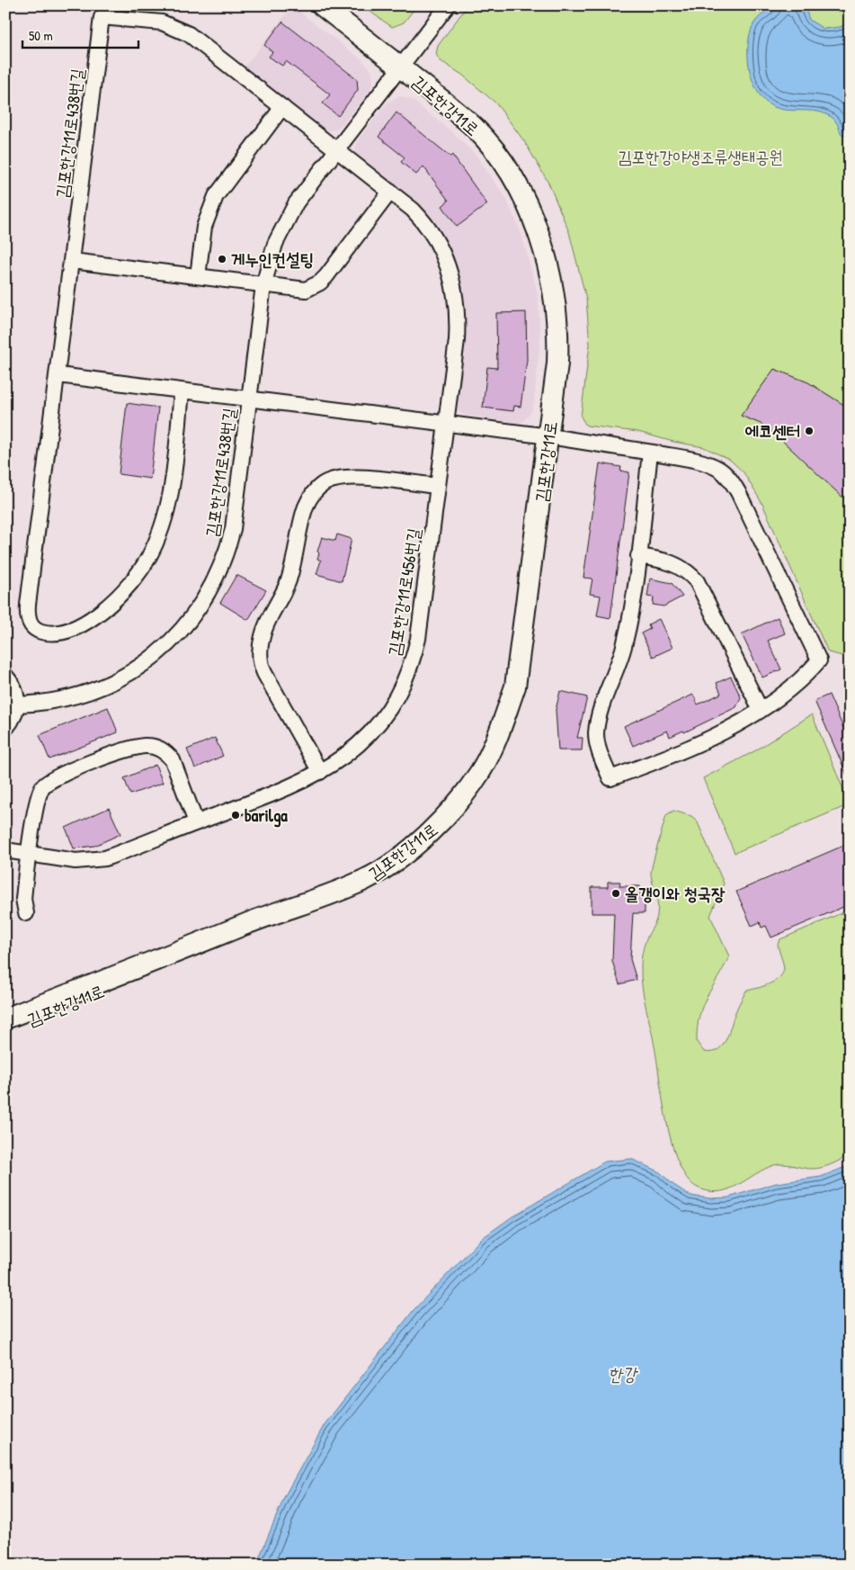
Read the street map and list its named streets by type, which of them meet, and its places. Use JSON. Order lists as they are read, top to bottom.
{
  "streets": {
    "main road": ["김포한강11로"],
    "street": ["김포한강11로438번길", "김포한강11로456번길"]
  },
  "crossings": [
    ["김포한강11로", "김포한강11로438번길"],
    ["김포한강11로438번길", "김포한강11로456번길"]
  ],
  "water": ["한강"],
  "parks": ["김포한강야생조류생태공원"],
  "places": [
    "게누인컨설팅",
    "에코센터",
    "barilga",
    "올갱이와 청국장"
  ],
  "scale_bar": "50 m"
}
